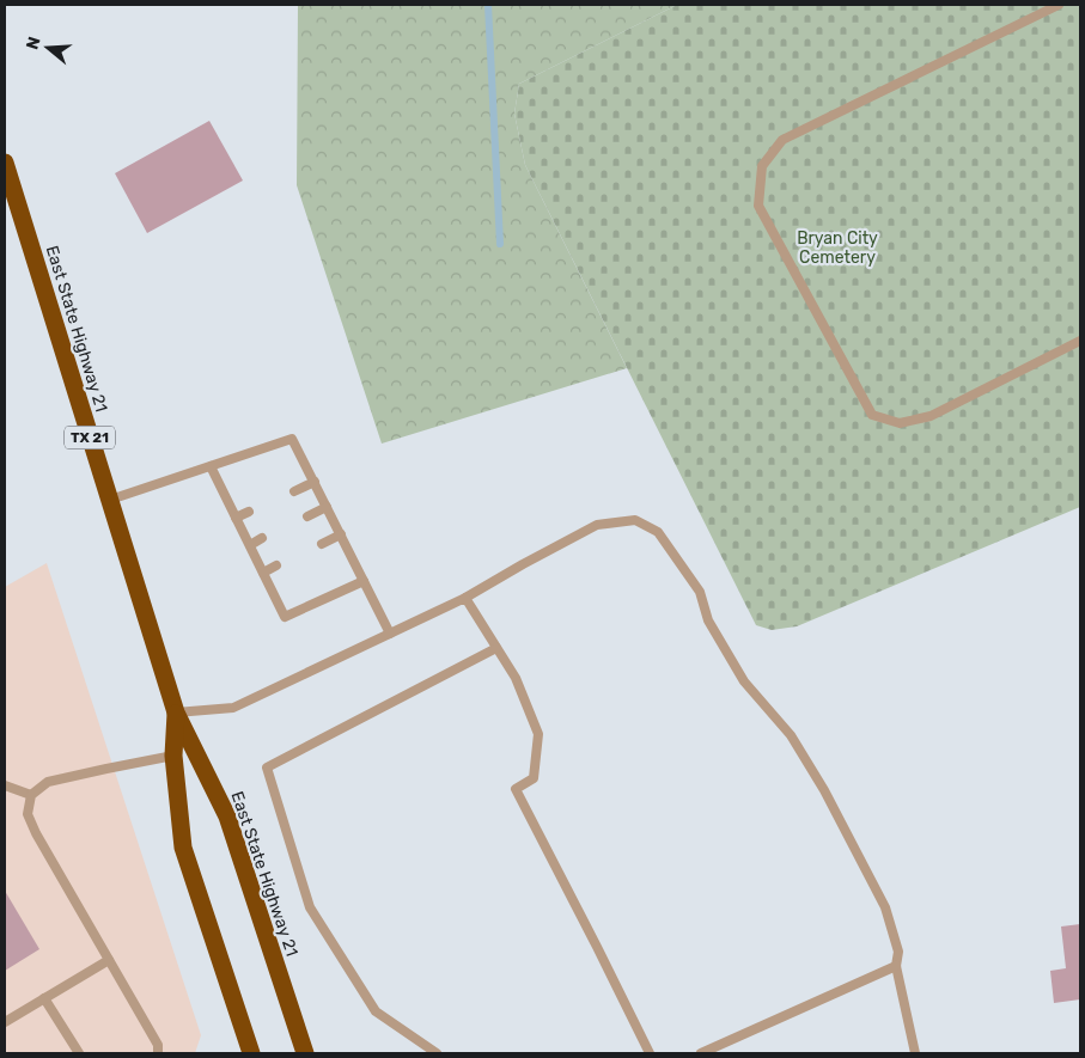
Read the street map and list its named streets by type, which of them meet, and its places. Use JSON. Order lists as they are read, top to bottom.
{
  "streets": {
    "highway": ["East State Highway 21", "TX 21"]
  },
  "parks": ["Bryan City Cemetery"],
  "north": "left"
}
